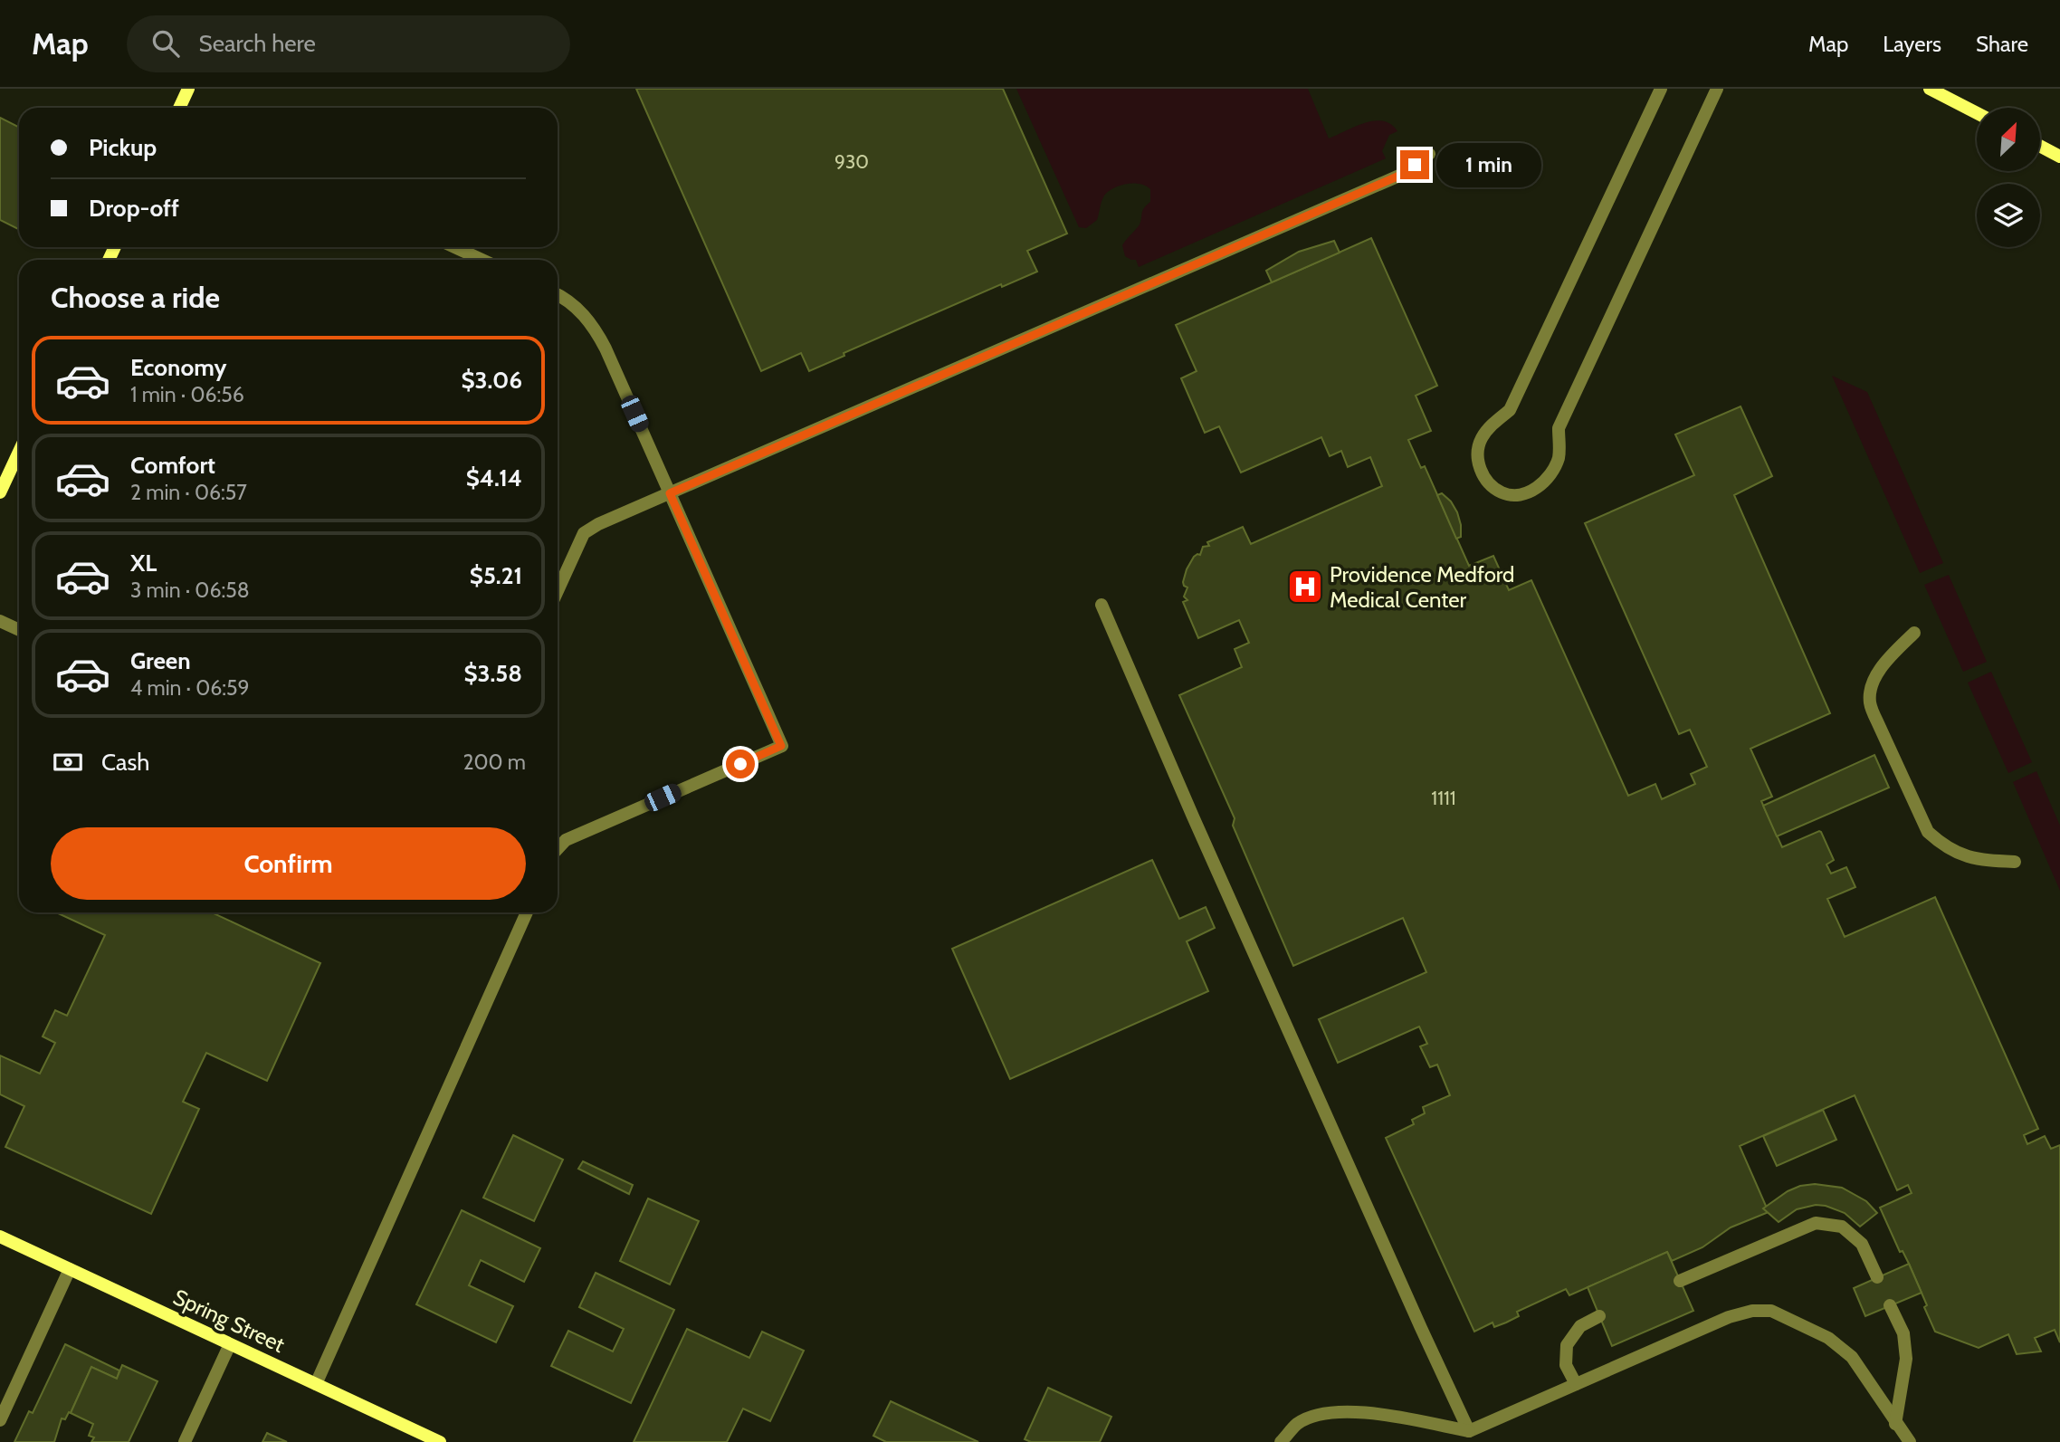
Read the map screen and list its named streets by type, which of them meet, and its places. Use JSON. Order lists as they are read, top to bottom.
{
  "streets": {
    "street": ["Spring Street"]
  },
  "places": {
    "hospital": ["Providence Medford Medical Center"]
  },
  "house_numbers": ["930", "1111"],
  "north": "top right",
  "page": {
    "header": "Map",
    "search": "Search here",
    "nav": ["Map", "Layers", "Share"],
    "banner": ["Pickup", "Drop-off"],
    "bubble": "1 min",
    "heading": "Choose a ride",
    "list": [
      {
        "name": "Economy",
        "note": "1 min · 06:56",
        "value": "$3.06"
      },
      {
        "name": "Comfort",
        "note": "2 min · 06:57",
        "value": "$4.14"
      },
      {
        "name": "XL",
        "note": "3 min · 06:58",
        "value": "$5.21"
      },
      {
        "name": "Green",
        "note": "4 min · 06:59",
        "value": "$3.58"
      }
    ],
    "pay": ["Cash", "200 m"],
    "buttons": "Confirm"
  }
}
